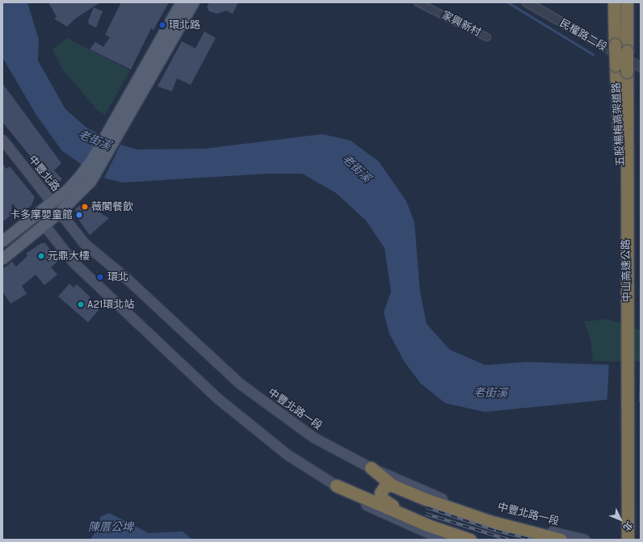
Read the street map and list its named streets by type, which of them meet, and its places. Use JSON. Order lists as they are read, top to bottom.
{
  "streets": {
    "highway": ["五股楊梅高架道路", "中山高速公路"],
    "main road": ["中豐北路", "中豐北路一段"],
    "street": ["家興新村", "民權路二段"]
  },
  "crossings": [
    ["五股楊梅高架道路", "中山高速公路"],
    ["中豐北路", "中豐北路一段"]
  ],
  "water": ["老街溪", "陳厝公埤"],
  "places": [
    "環北路",
    "薇閣餐飲",
    "卡多摩嬰童館",
    "元鼎大樓",
    "環北",
    "A21環北站"
  ],
  "north": "bottom right"
}
